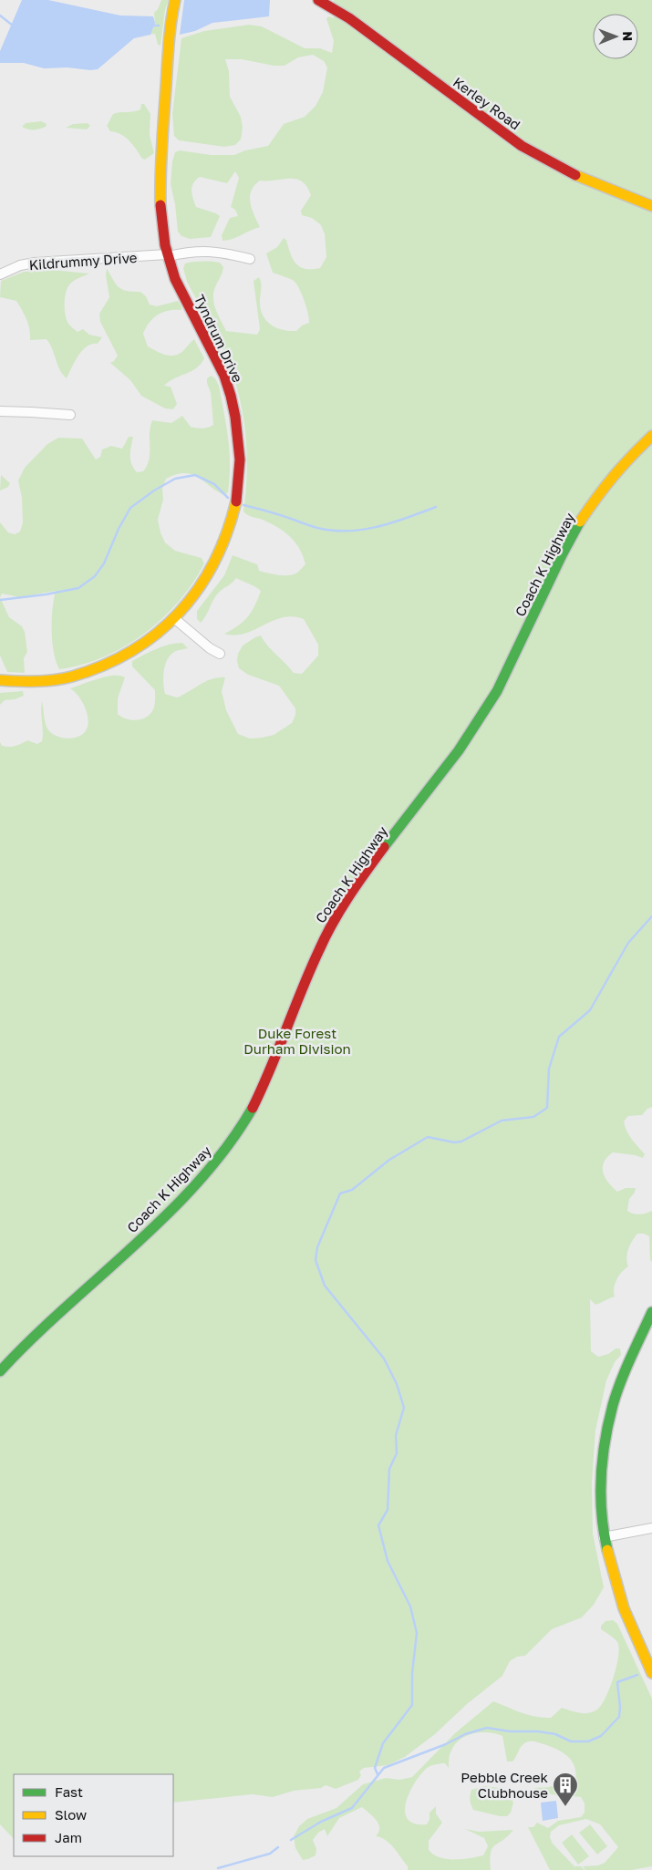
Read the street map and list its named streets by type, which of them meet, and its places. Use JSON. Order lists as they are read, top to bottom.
{
  "streets": {
    "street": [
      "Kerley Road",
      "Kildrummy Drive",
      "Tyndrum Drive",
      "Coach K Highway"
    ]
  },
  "crossings": [
    ["Kildrummy Drive", "Tyndrum Drive"]
  ],
  "parks": ["Duke Forest Durham Division"],
  "places": {
    "building": ["Pebble Creek Clubhouse"]
  },
  "legend": ["Fast", "Slow", "Jam"],
  "north": "right"
}
